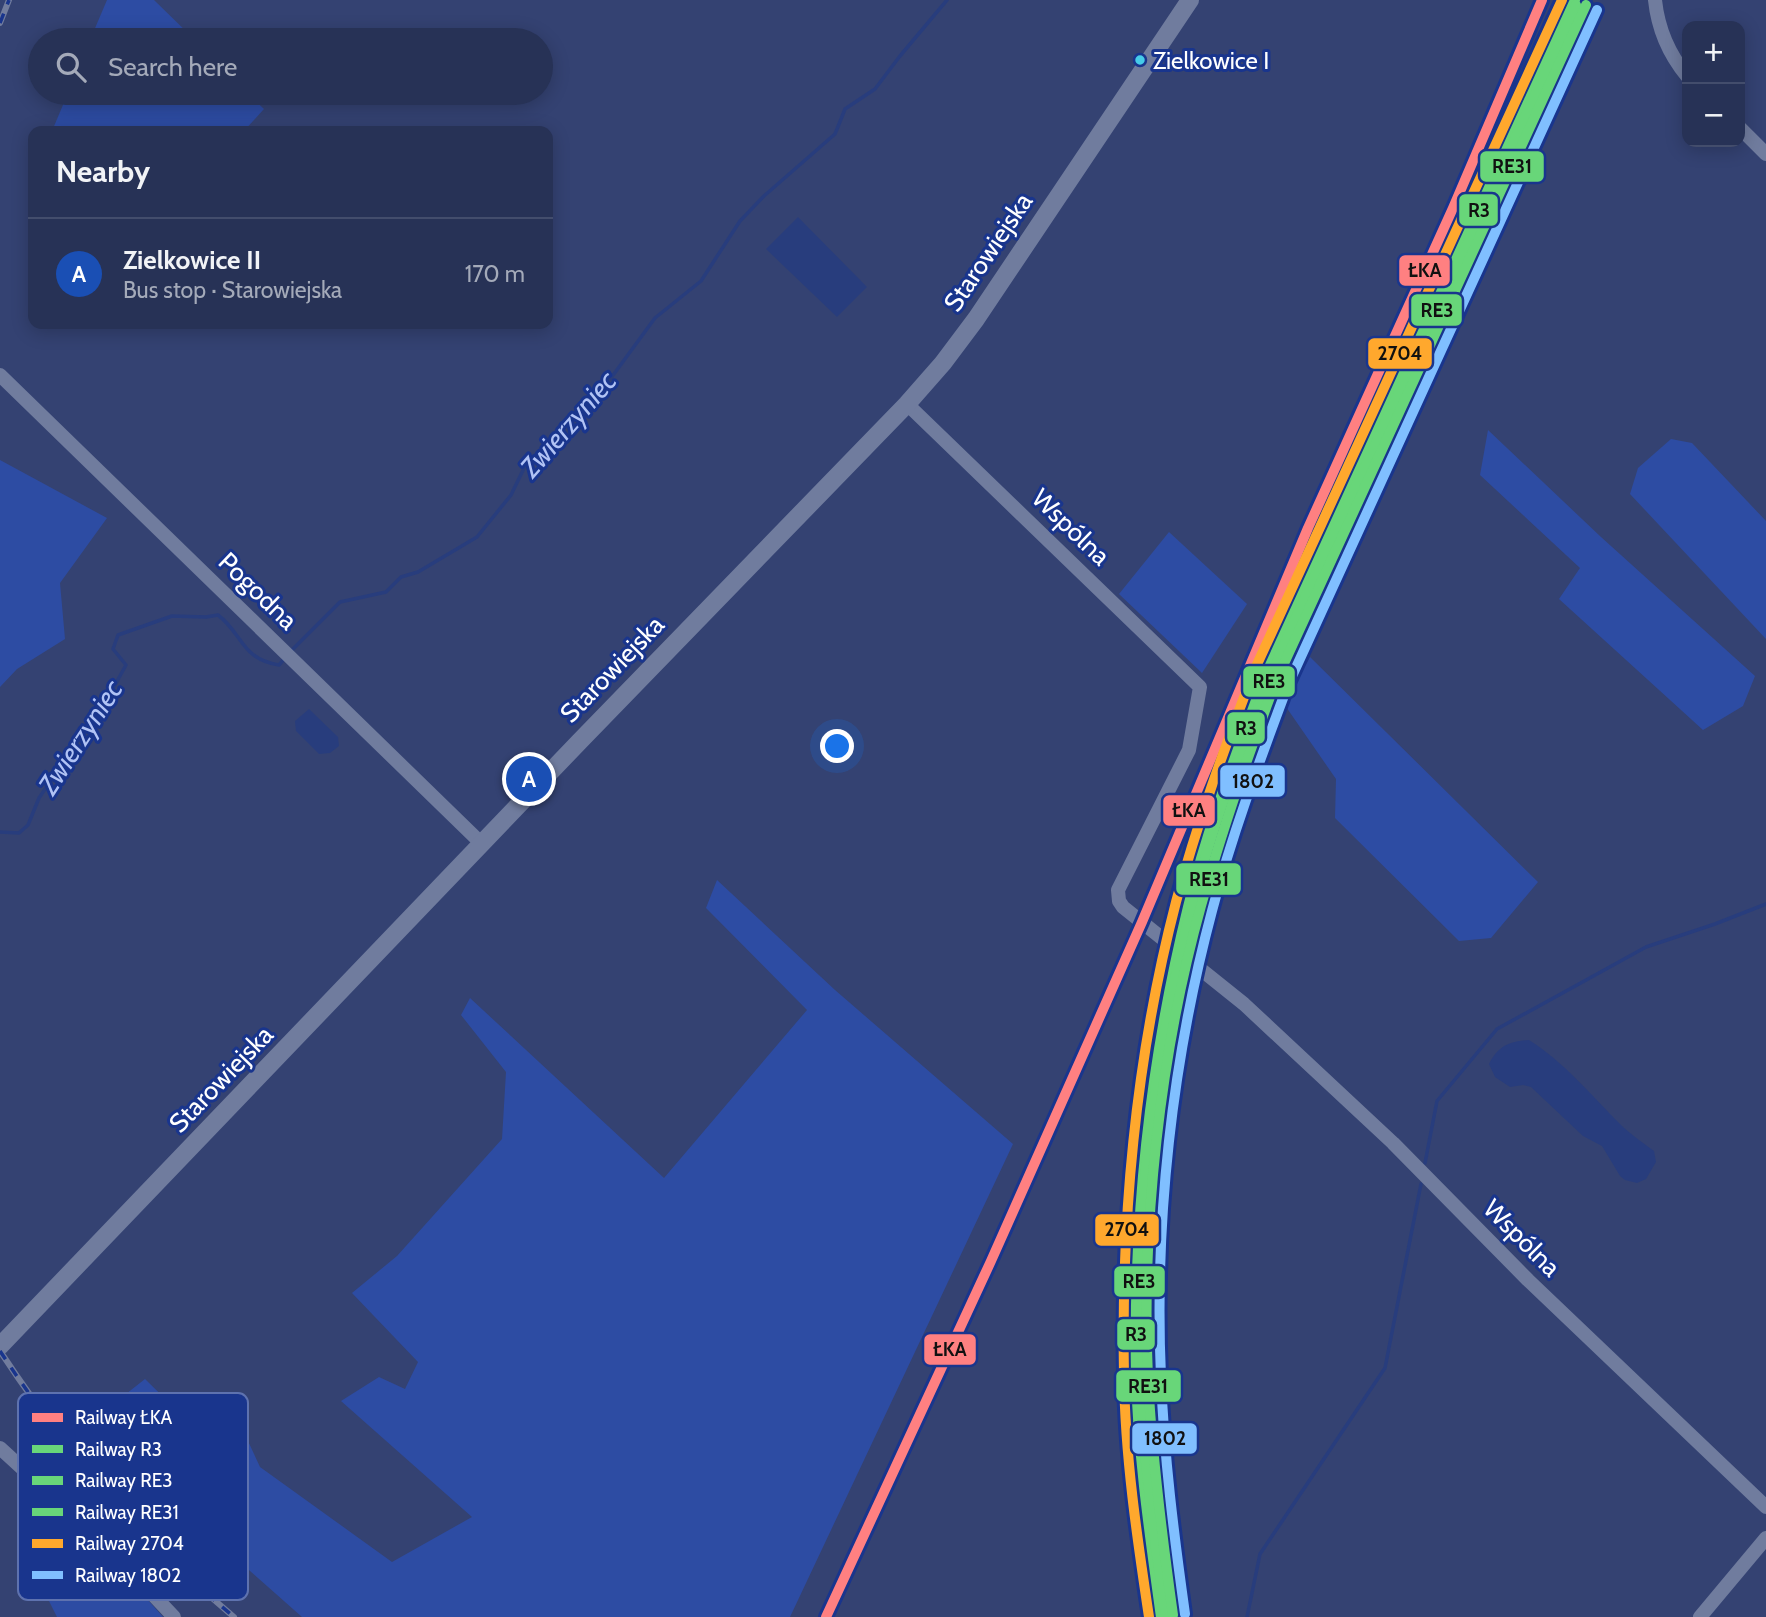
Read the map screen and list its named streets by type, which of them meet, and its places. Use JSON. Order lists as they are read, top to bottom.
{
  "streets": {
    "street": ["Starowiejska", "Wspólna", "Pogodna"]
  },
  "crossings": [
    ["Starowiejska", "Wspólna"],
    ["Starowiejska", "Pogodna"]
  ],
  "water": ["Zwierzyniec"],
  "places": ["Zielkowice I"],
  "lines": [
    "rail line ŁKA",
    "rail line R3",
    "rail line 2704",
    "rail line RE3",
    "rail line RE31",
    "rail line 1802"
  ],
  "legend": [
    "Railway ŁKA",
    "Railway R3",
    "Railway RE3",
    "Railway RE31",
    "Railway 2704",
    "Railway 1802"
  ],
  "page": {
    "map_buttons": ["+", "−"],
    "search": "Search here",
    "heading": "Nearby",
    "list": [
      {
        "mark": "A",
        "name": "Zielkowice II",
        "note": "Bus stop · Starowiejska",
        "value": "170 m"
      }
    ],
    "pins": "A"
  }
}
